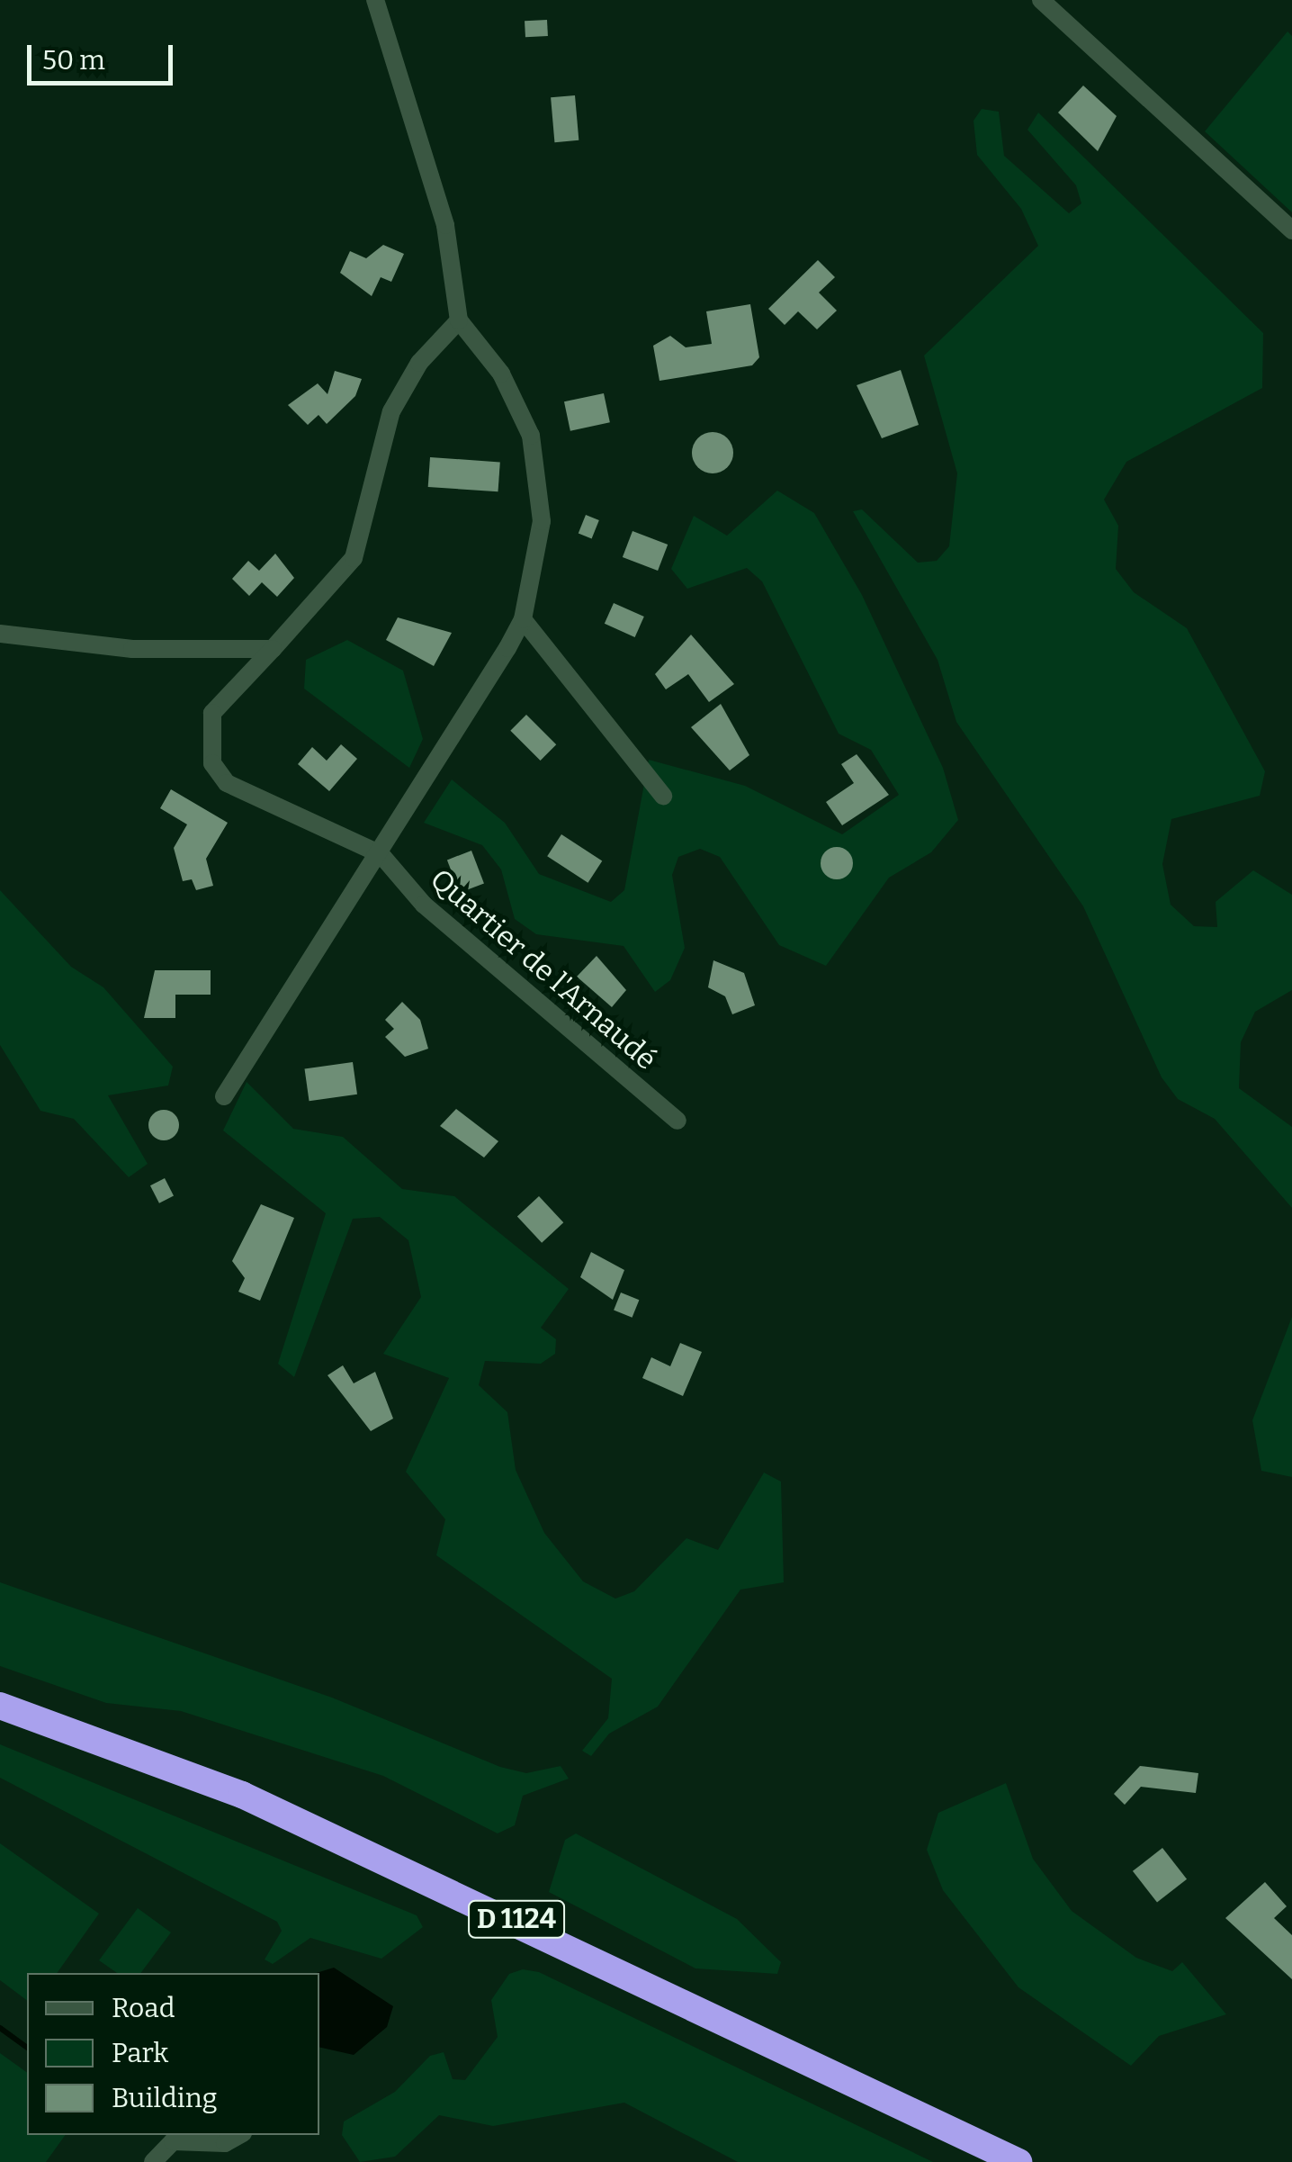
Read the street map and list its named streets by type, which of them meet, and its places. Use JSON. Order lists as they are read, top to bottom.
{
  "streets": {
    "highway": ["D 1124"],
    "street": ["Quartier de l'Arnaudé"]
  },
  "legend": ["Road", "Park", "Building"],
  "scale_bar": "50 m"
}
